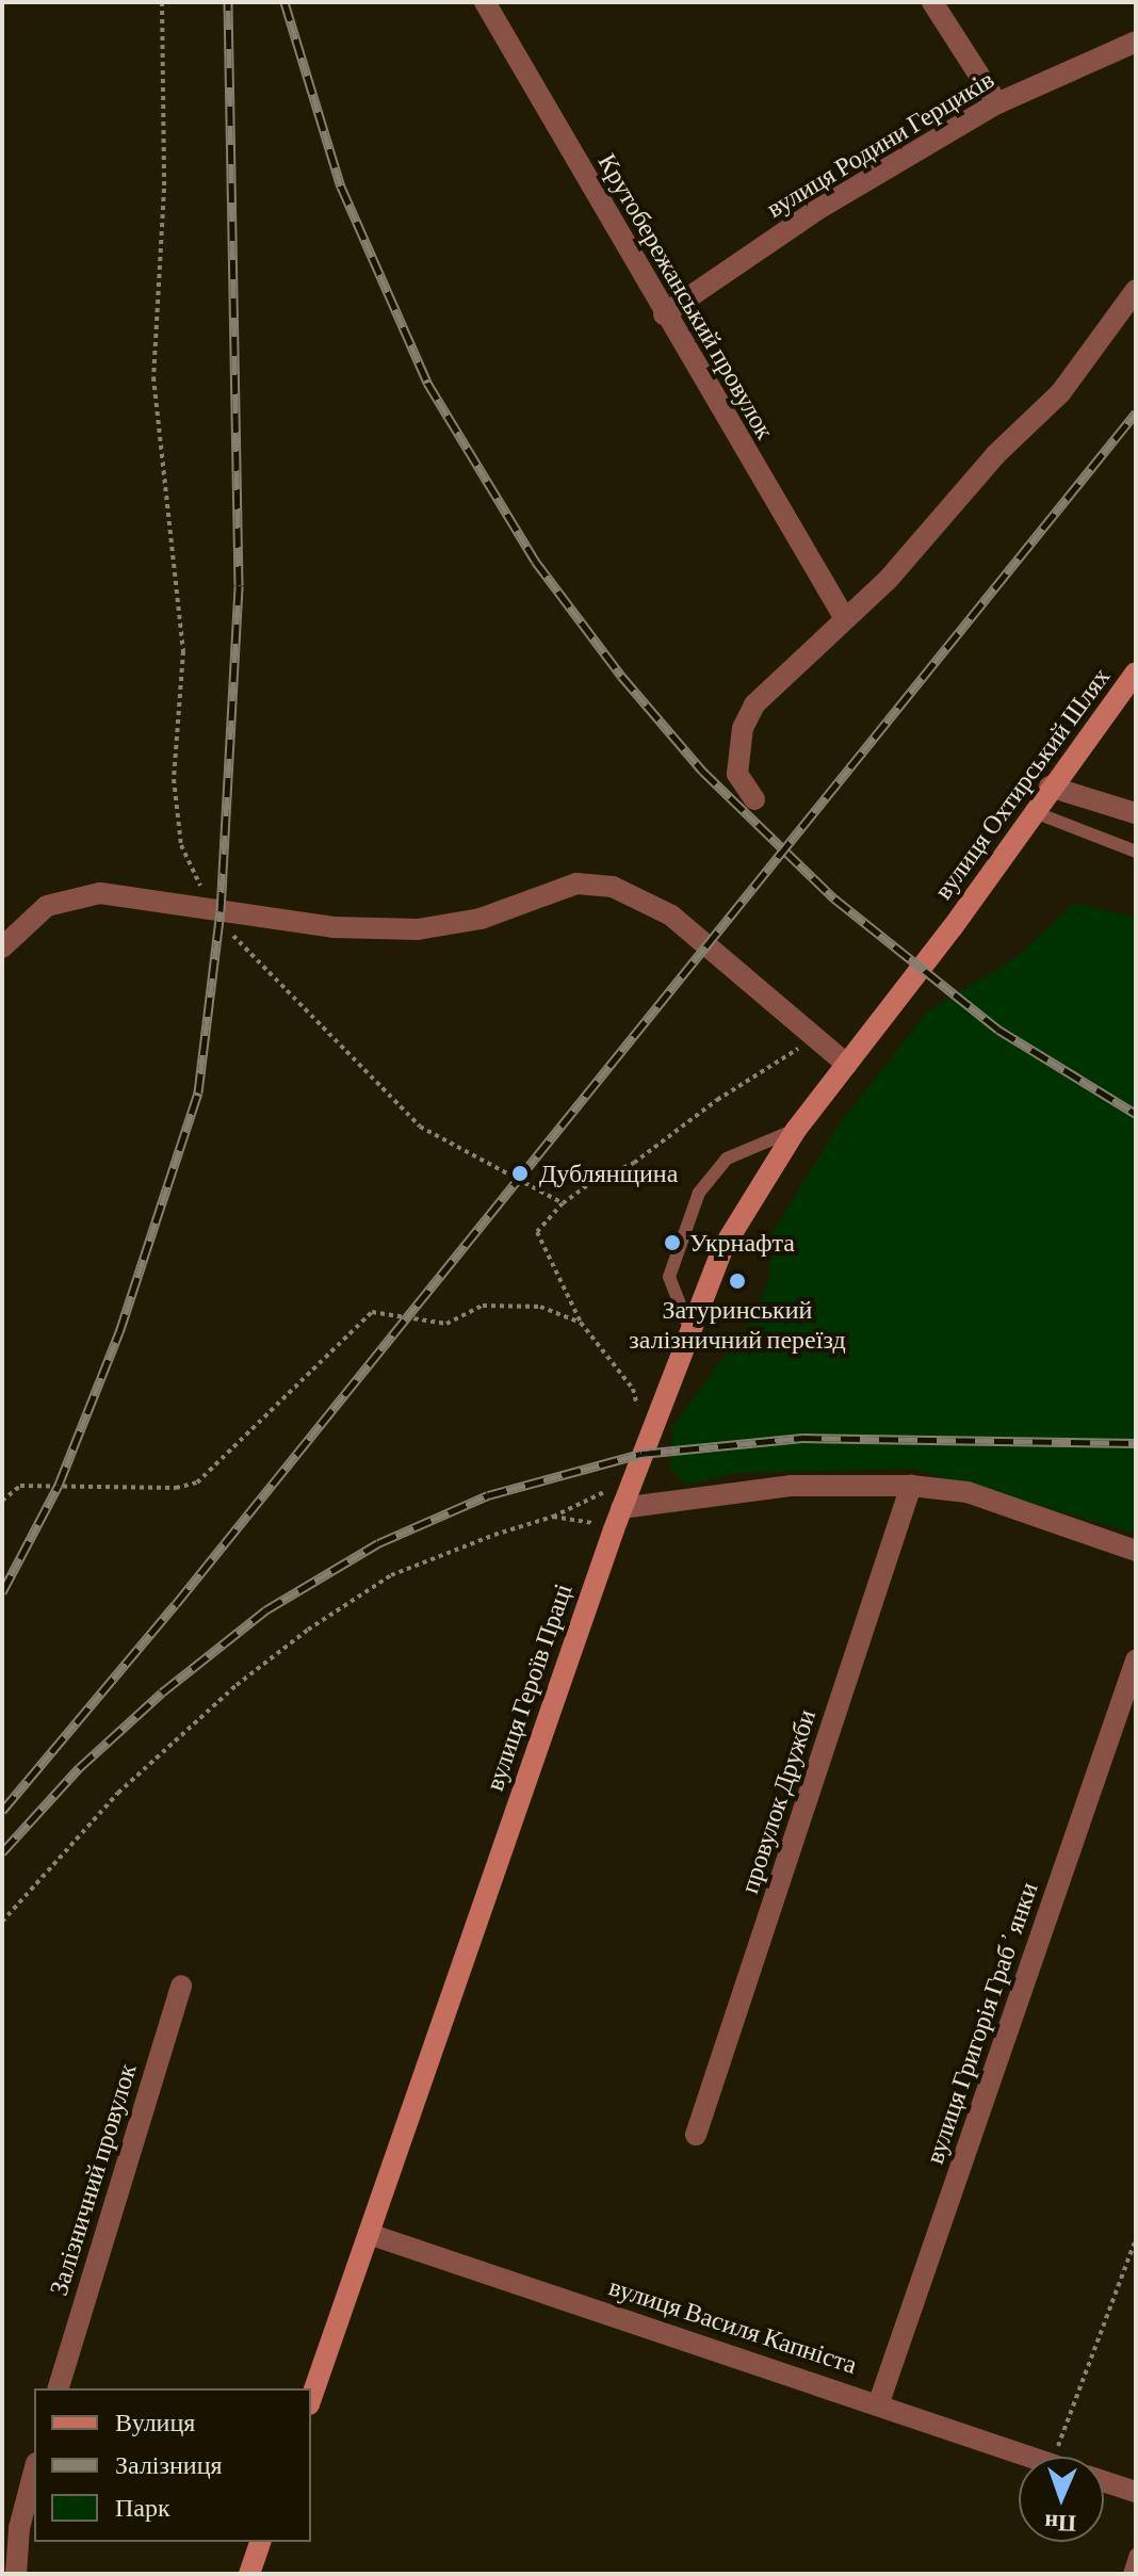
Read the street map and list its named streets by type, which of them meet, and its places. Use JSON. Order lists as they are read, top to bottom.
{
  "streets": {
    "main road": ["вулиця Охтирський Шлях", "вулиця Героїв Праці"],
    "street": [
      "вулиця Родини Герциків",
      "Крутобережанський провулок",
      "провулок Дружби",
      "вулиця Григорія Грабʼянки",
      "Залізничний провулок",
      "вулиця Василя Капніста"
    ]
  },
  "crossings": [
    ["вулиця Родини Герциків", "Крутобережанський провулок"],
    ["вулиця Охтирський Шлях", "вулиця Героїв Праці"],
    ["вулиця Героїв Праці", "вулиця Василя Капніста"],
    ["вулиця Григорія Грабʼянки", "вулиця Василя Капніста"]
  ],
  "places": ["Дублянщина", "Укрнафта", "Затуринський залізничний переїзд"],
  "legend": ["Вулиця", "Залізниця", "Парк"],
  "north": "bottom"
}
